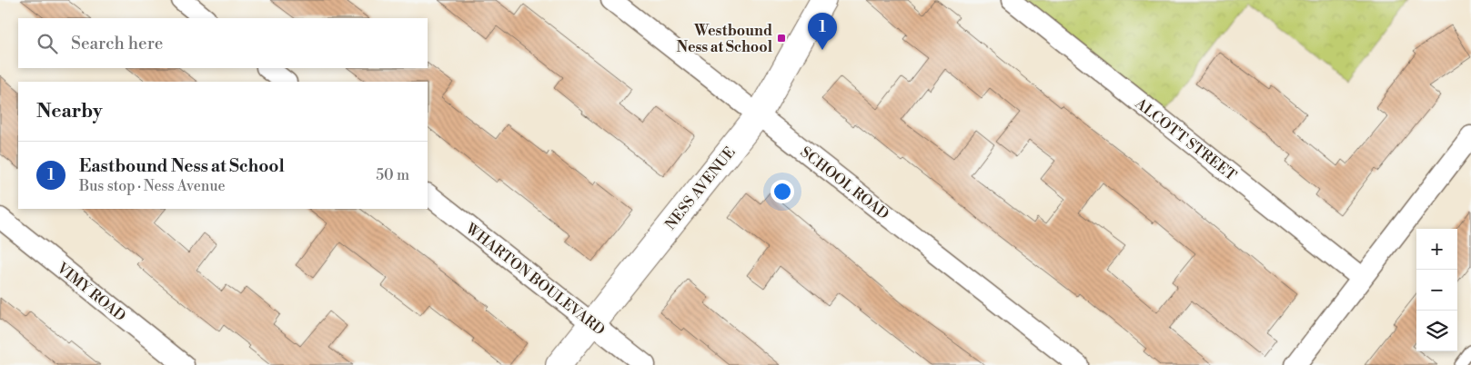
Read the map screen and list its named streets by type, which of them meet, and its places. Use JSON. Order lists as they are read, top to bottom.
{
  "streets": {
    "street": [
      "ALCOTT STREET",
      "SCHOOL ROAD",
      "NESS AVENUE",
      "WHARTON BOULEVARD",
      "VIMY ROAD"
    ]
  },
  "crossings": [
    ["SCHOOL ROAD", "NESS AVENUE"],
    ["NESS AVENUE", "WHARTON BOULEVARD"]
  ],
  "places": {
    "transit": ["Westbound Ness at School"]
  },
  "page": {
    "pins": "1",
    "search": "Search here",
    "heading": "Nearby",
    "list": [
      {
        "mark": "1",
        "name": "Eastbound Ness at School",
        "note": "Bus stop · Ness Avenue",
        "value": "50 m"
      }
    ],
    "map_buttons": ["+", "−"]
  }
}
